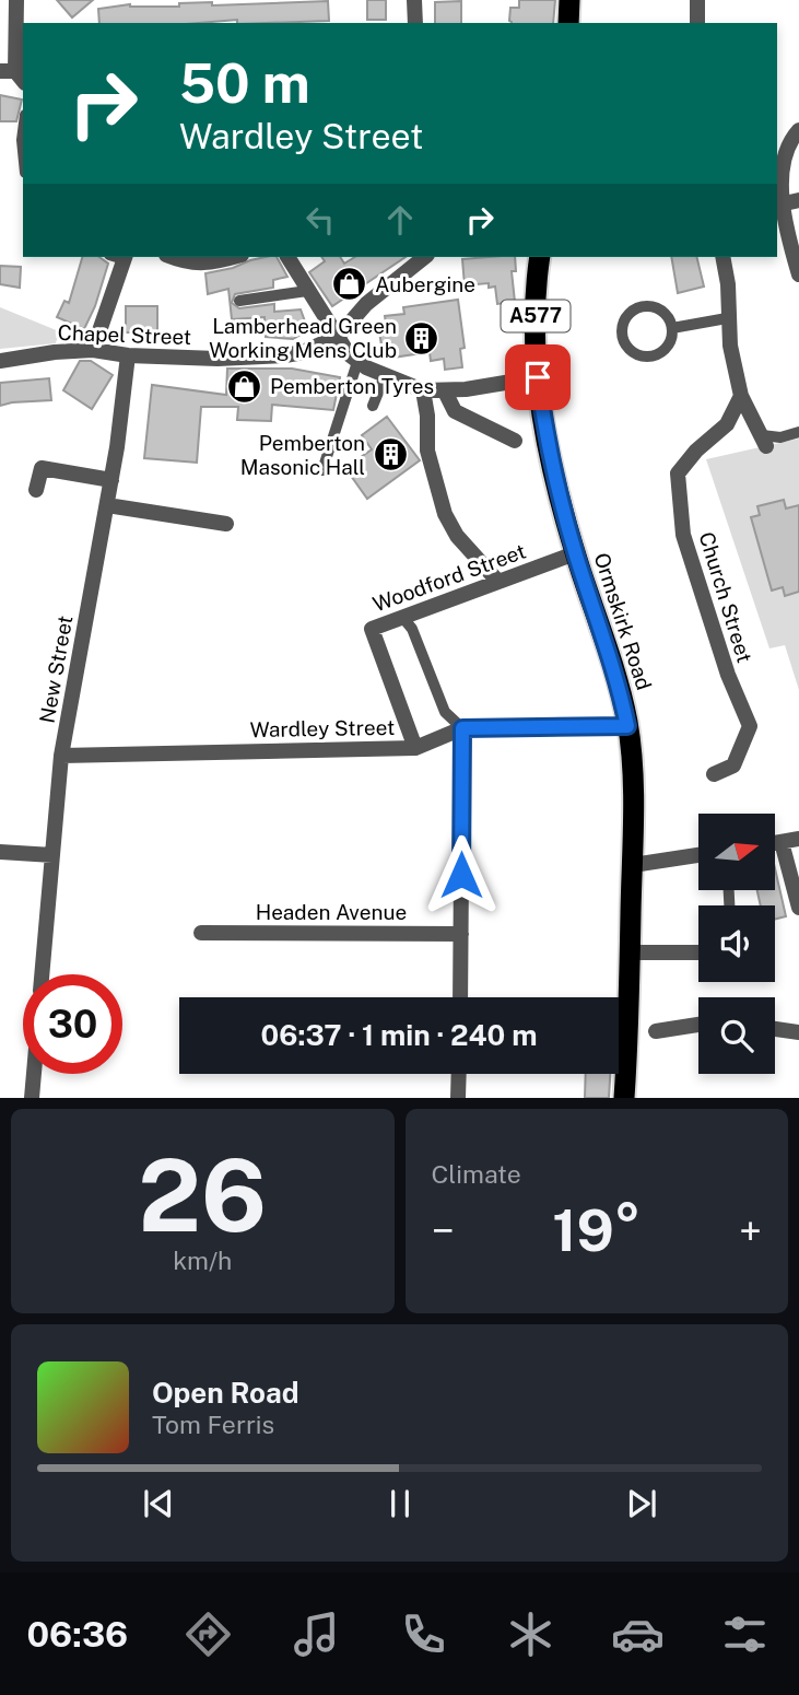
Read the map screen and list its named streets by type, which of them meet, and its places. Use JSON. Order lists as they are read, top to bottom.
{
  "streets": {
    "highway": ["A577", "Ormskirk Road"],
    "street": [
      "Chapel Street",
      "Woodford Street",
      "Church Street",
      "New Street",
      "Wardley Street",
      "Headen Avenue"
    ]
  },
  "crossings": [
    ["Chapel Street", "New Street"],
    ["Woodford Street", "Ormskirk Road"],
    ["Woodford Street", "Wardley Street"],
    ["Ormskirk Road", "Wardley Street"],
    ["New Street", "Wardley Street"]
  ],
  "places": {
    "shop": ["Aubergine", "Pemberton Tyres"],
    "building": ["Lamberhead Green Working Mens Club", "Pemberton Masonic Hall"]
  },
  "north": "right",
  "page": {
    "turn": ["50 m", "Wardley Street"],
    "limit": "30",
    "trip": "06:37 · 1 min · 240 m",
    "tile": [
      ["26", "km/h"],
      "Climate"
    ],
    "heat": ["−", "19°", "+"],
    "song": ["Open Road", "Tom Ferris"],
    "tabs": "06:36"
  }
}
